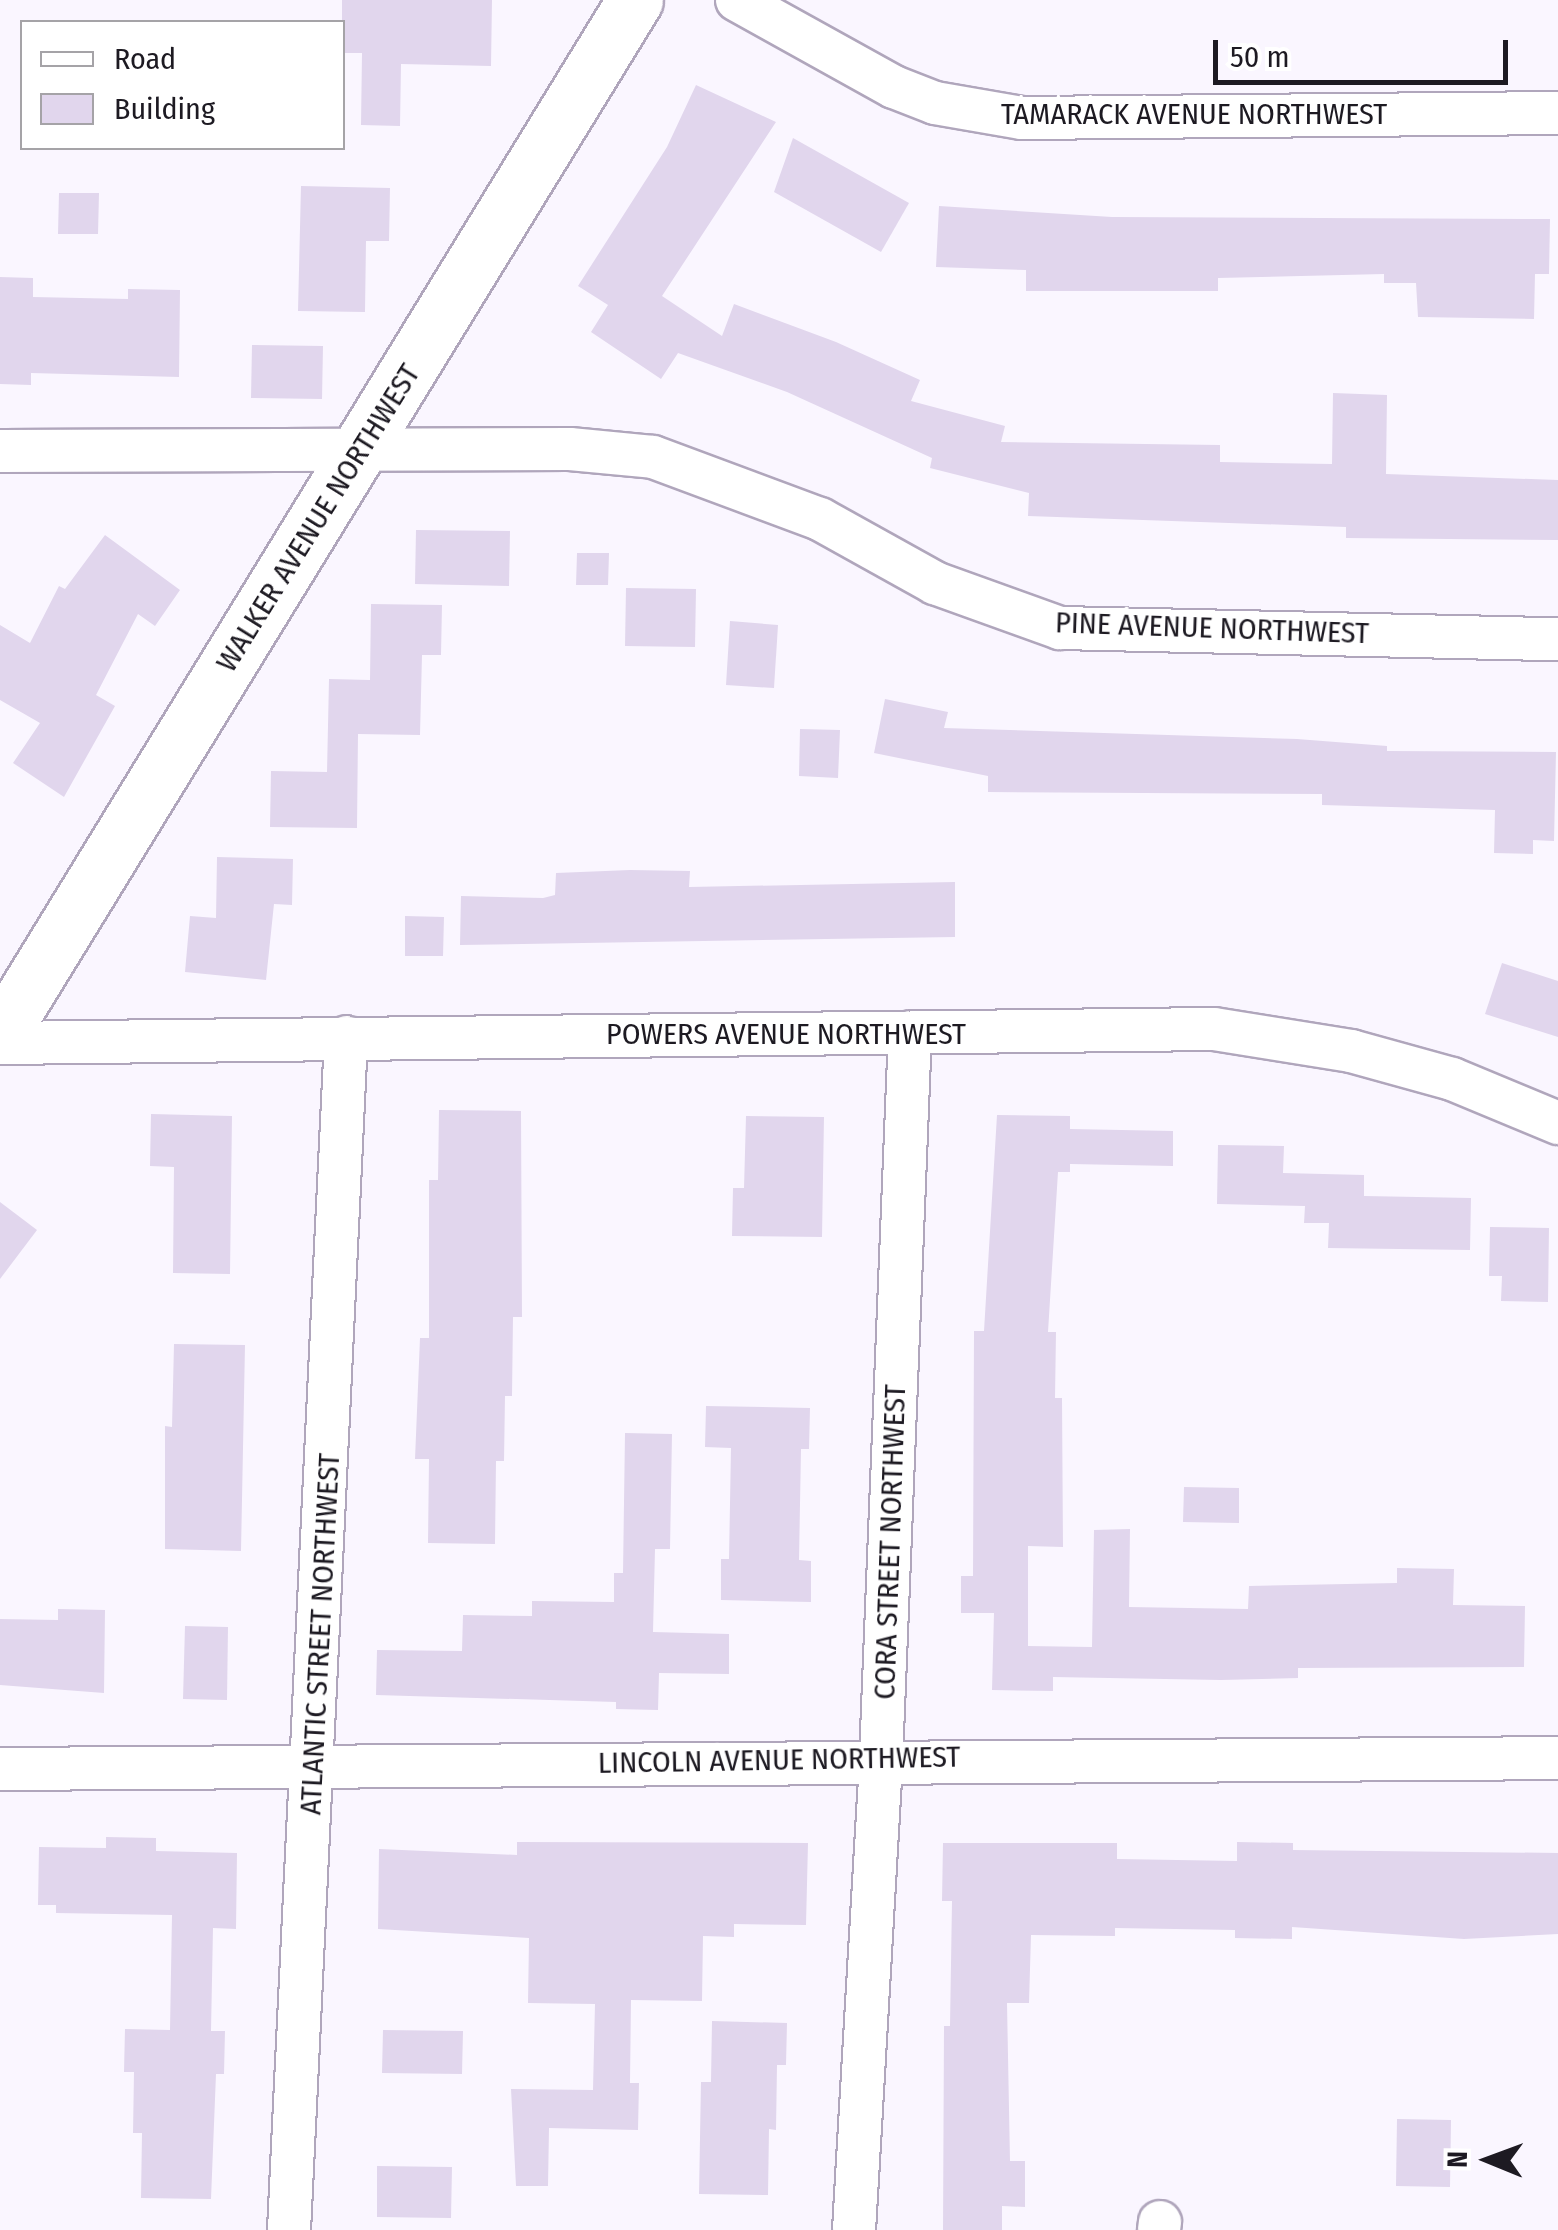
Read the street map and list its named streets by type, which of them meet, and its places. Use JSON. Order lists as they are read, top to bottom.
{
  "streets": {
    "main road": ["WALKER AVENUE NORTHWEST"],
    "street": [
      "TAMARACK AVENUE NORTHWEST",
      "PINE AVENUE NORTHWEST",
      "POWERS AVENUE NORTHWEST",
      "CORA STREET NORTHWEST",
      "ATLANTIC STREET NORTHWEST",
      "LINCOLN AVENUE NORTHWEST"
    ]
  },
  "crossings": [
    ["WALKER AVENUE NORTHWEST", "PINE AVENUE NORTHWEST"],
    ["POWERS AVENUE NORTHWEST", "CORA STREET NORTHWEST"],
    ["POWERS AVENUE NORTHWEST", "ATLANTIC STREET NORTHWEST"],
    ["CORA STREET NORTHWEST", "LINCOLN AVENUE NORTHWEST"],
    ["ATLANTIC STREET NORTHWEST", "LINCOLN AVENUE NORTHWEST"]
  ],
  "legend": ["Road", "Building"],
  "scale_bar": "50 m",
  "north": "left"
}
